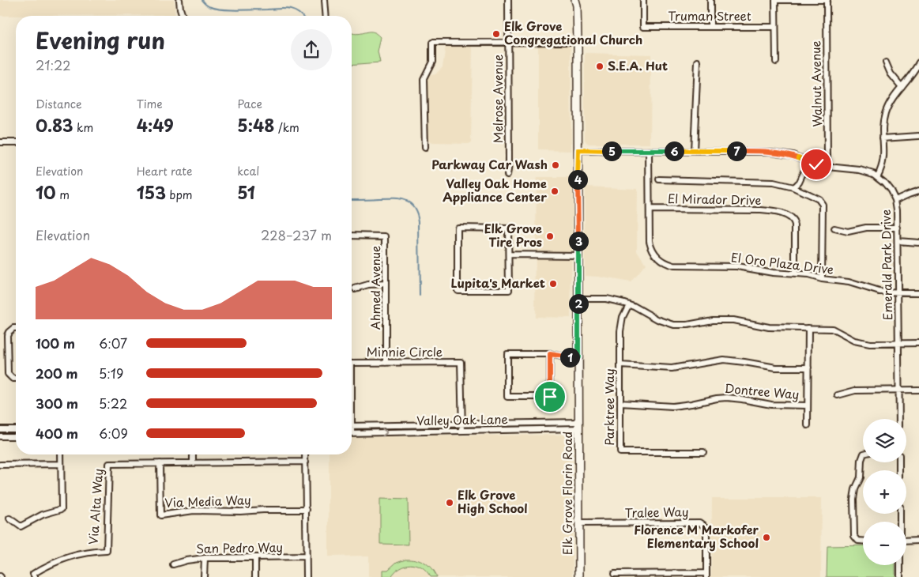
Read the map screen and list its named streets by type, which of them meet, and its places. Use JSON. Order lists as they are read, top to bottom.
{
  "streets": {
    "main road": ["Elk Grove Florin Road"],
    "street": [
      "Truman Street",
      "Walnut Avenue",
      "Melrose Avenue",
      "El Mirador Drive",
      "El Oro Plaza Drive",
      "Emerald Park Drive",
      "Ahmed Avenue",
      "Minnie Circle",
      "Dontree Way",
      "Parktree Way",
      "Valley Oak Lane",
      "Via Media Way",
      "Via Alta Way",
      "Tralee Way",
      "San Pedro Way"
    ]
  },
  "crossings": [
    ["Walnut Avenue", "Emerald Park Drive"],
    ["El Mirador Drive", "El Oro Plaza Drive"],
    ["El Oro Plaza Drive", "Emerald Park Drive"],
    ["Emerald Park Drive", "Elk Grove Florin Road"],
    ["Ahmed Avenue", "Minnie Circle"],
    ["Minnie Circle", "Valley Oak Lane"],
    ["Dontree Way", "Parktree Way"],
    ["Valley Oak Lane", "Elk Grove Florin Road"],
    ["Elk Grove Florin Road", "Tralee Way"],
    ["Via Media Way", "Via Alta Way"]
  ],
  "places": [
    "Elk Grove Congregational Church",
    "S.E.A. Hut",
    "Parkway Car Wash",
    "Valley Oak Home Appliance Center",
    "Elk Grove Tire Pros",
    "Lupita's Market",
    "Elk Grove High School",
    "Florence M Markofer Elementary School"
  ],
  "page": {
    "heading": ["Evening run", "21:22"],
    "stats": [
      ["Distance", "0.83 km"],
      ["Time", "4:49"],
      ["Pace", "5:48 /km"],
      ["Elevation", "10 m"],
      ["Heart rate", "153 bpm"],
      ["kcal", "51"]
    ],
    "pins": [
      "5",
      "6",
      "7",
      "4",
      "3",
      "2",
      "1"
    ],
    "chart": ["Elevation", "228–237 m"],
    "list": [
      {
        "name": "100 m",
        "note": "6:07"
      },
      {
        "name": "200 m",
        "note": "5:19"
      },
      {
        "name": "300 m",
        "note": "5:22"
      },
      {
        "name": "400 m",
        "note": "6:09"
      }
    ],
    "map_buttons": ["+", "−"]
  }
}
